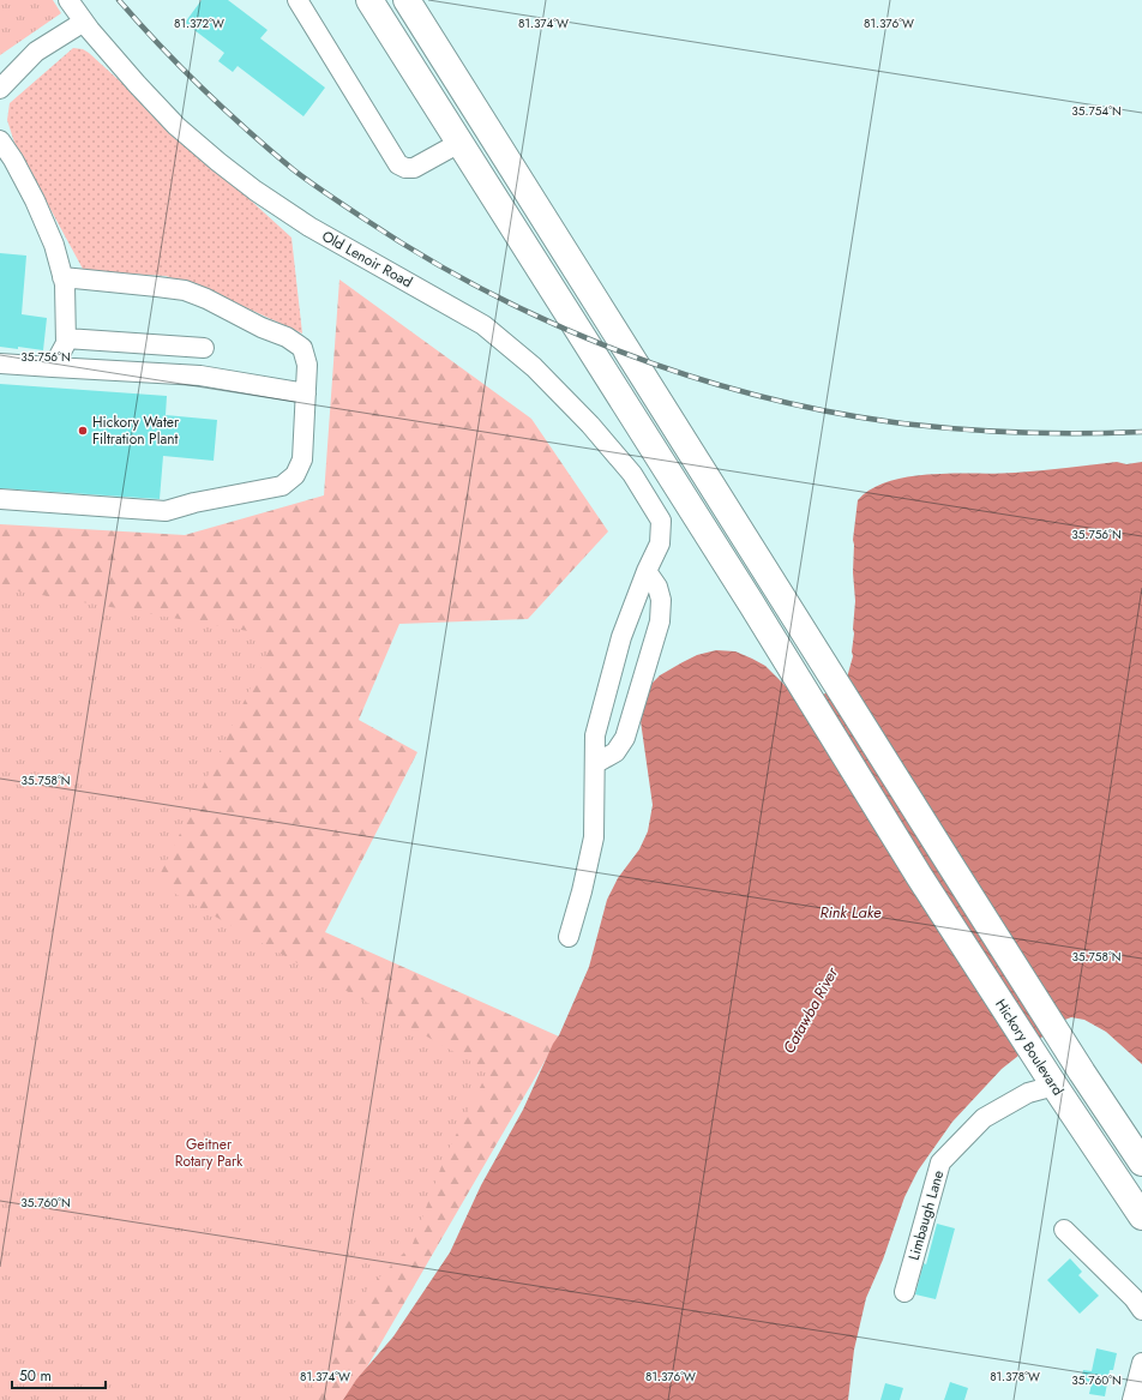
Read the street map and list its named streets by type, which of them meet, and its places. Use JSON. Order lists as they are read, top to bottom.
{
  "streets": {
    "highway": ["Hickory Boulevard"],
    "street": ["Old Lenoir Road", "Limbaugh Lane"]
  },
  "crossings": [
    ["Hickory Boulevard", "Limbaugh Lane"]
  ],
  "water": ["Rink Lake", "Catawba River"],
  "parks": ["Geitner Rotary Park"],
  "places": ["Hickory Water Filtration Plant"],
  "scale_bar": "50 m",
  "coordinates": [
    "81.372°W",
    "81.374°W",
    "81.376°W",
    "35.754°N",
    "35.756°N",
    "35.758°N",
    "35.760°N",
    "81.378°W"
  ]
}
